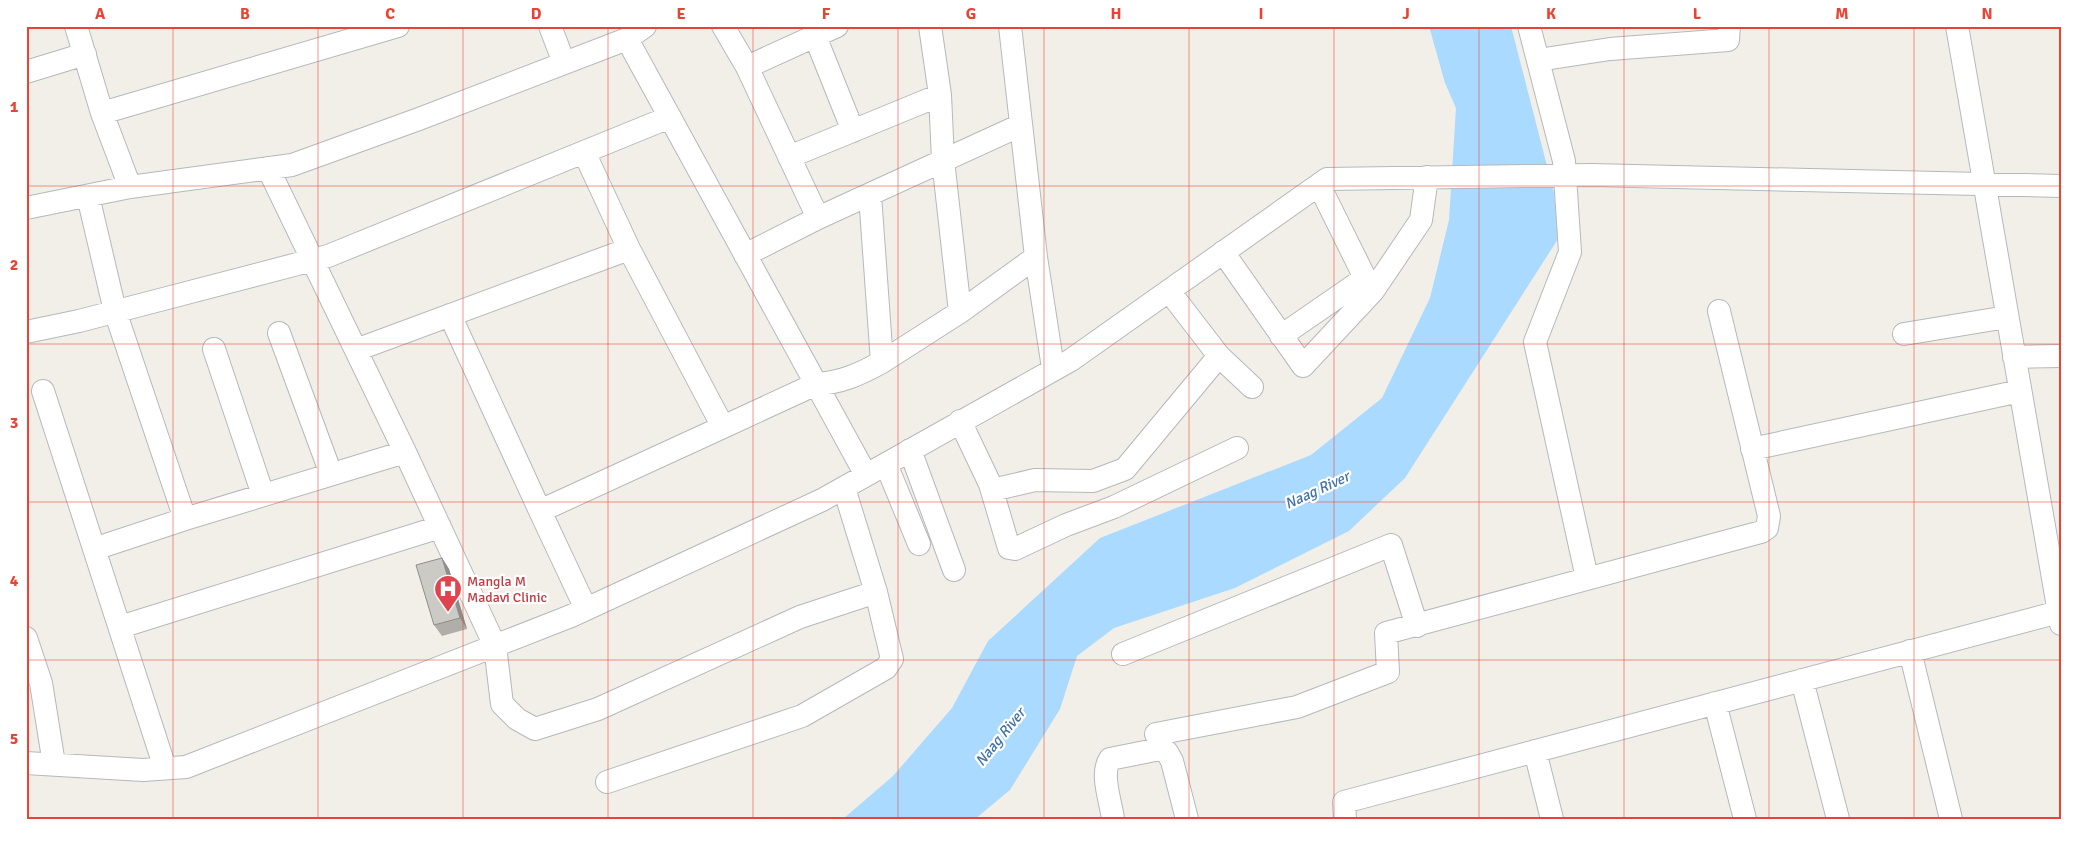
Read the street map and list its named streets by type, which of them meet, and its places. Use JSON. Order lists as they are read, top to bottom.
{
  "water": ["Naag River"],
  "places": {
    "hospital": ["Mangla M Madavi Clinic"]
  },
  "grid": {
    "columns": [
      "A",
      "B",
      "C",
      "D",
      "E",
      "F",
      "G",
      "H",
      "I",
      "J",
      "K",
      "L",
      "M",
      "N"
    ],
    "rows": [
      "1",
      "2",
      "3",
      "4",
      "5"
    ]
  }
}
